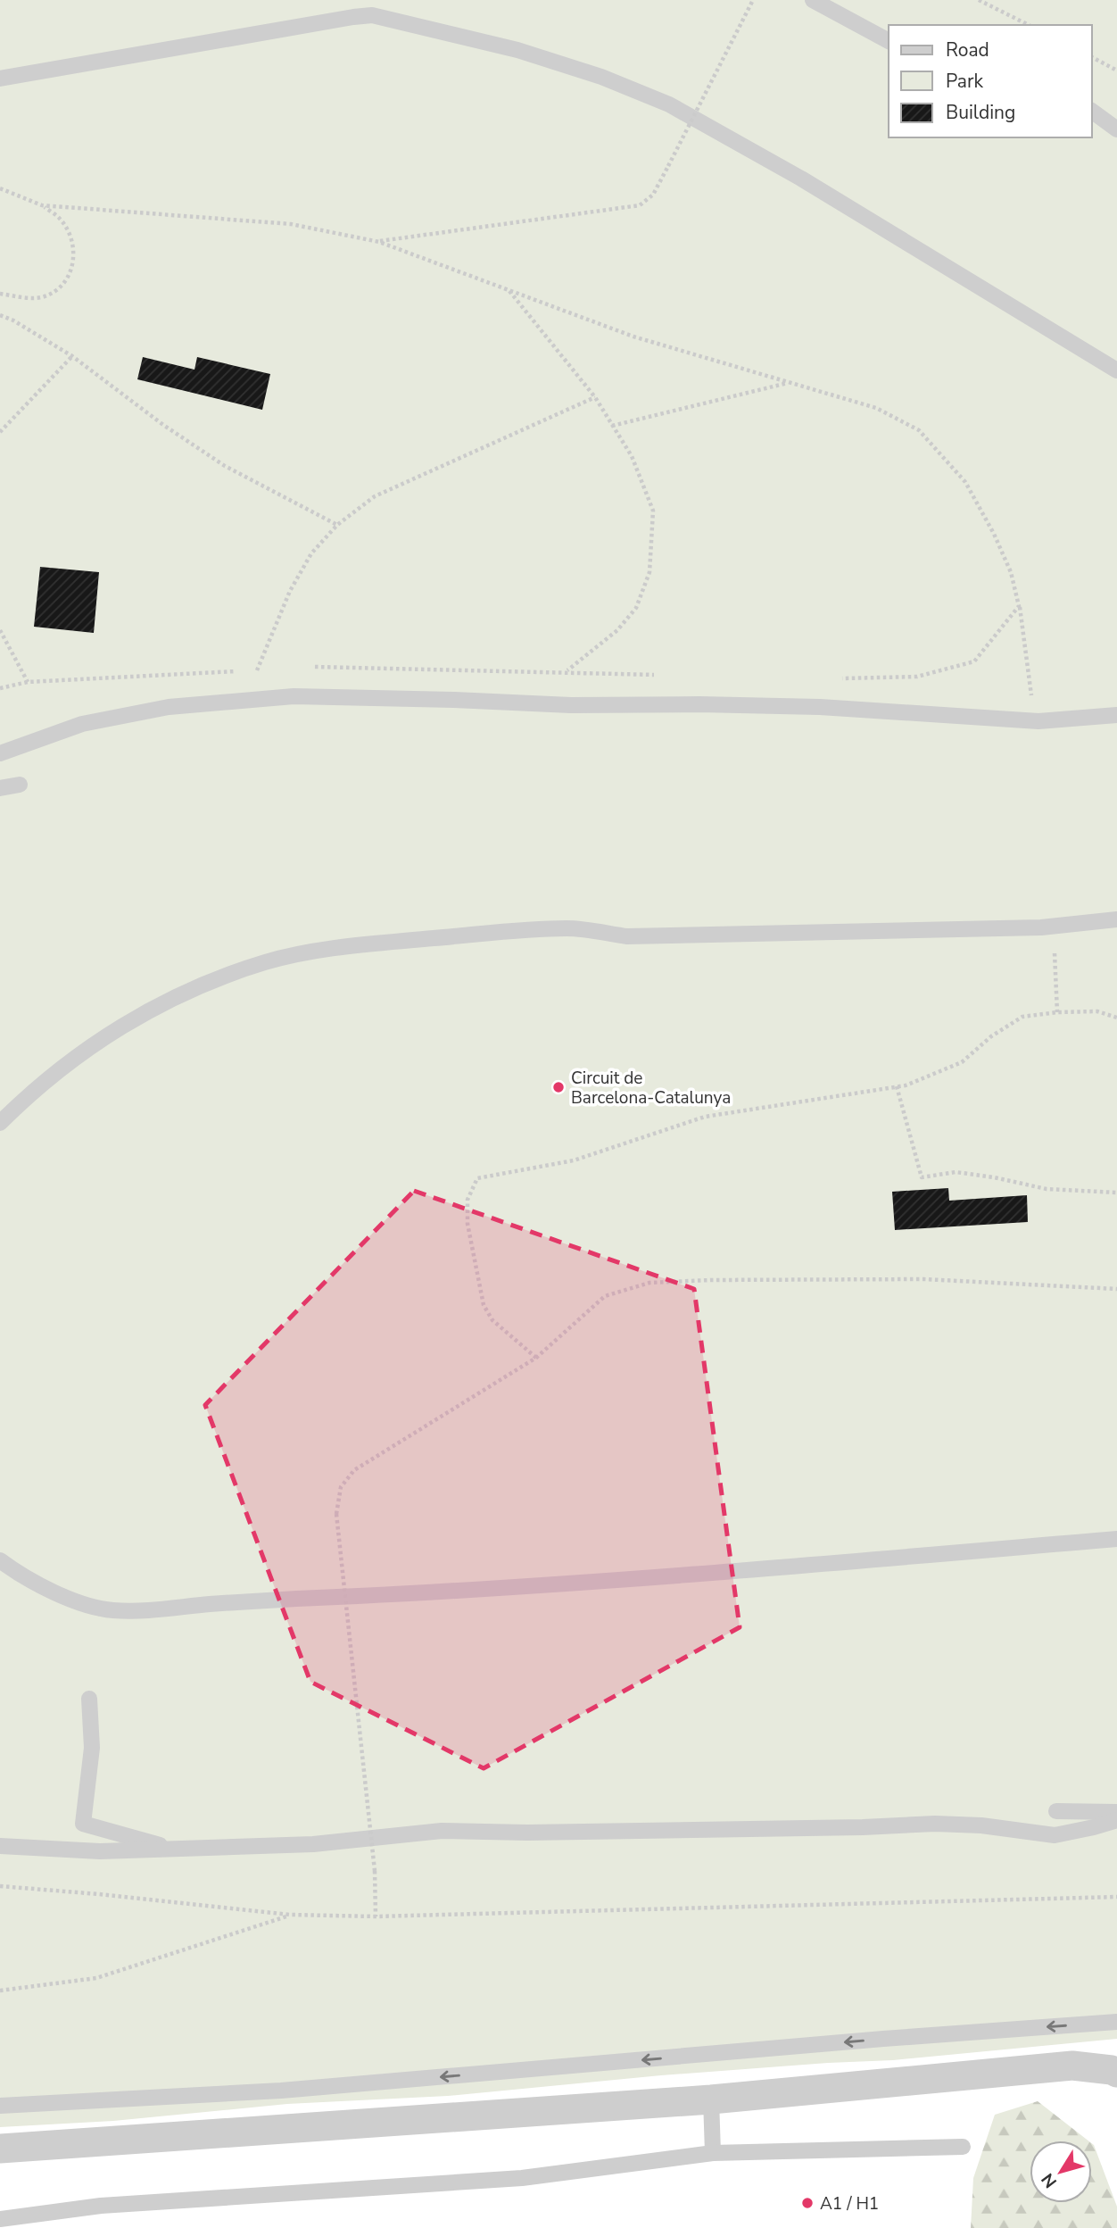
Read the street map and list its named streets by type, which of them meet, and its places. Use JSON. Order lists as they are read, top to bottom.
{
  "places": ["Circuit de Barcelona-Catalunya", "A1 / H1"],
  "legend": ["Road", "Park", "Building"],
  "north": "bottom left"
}
